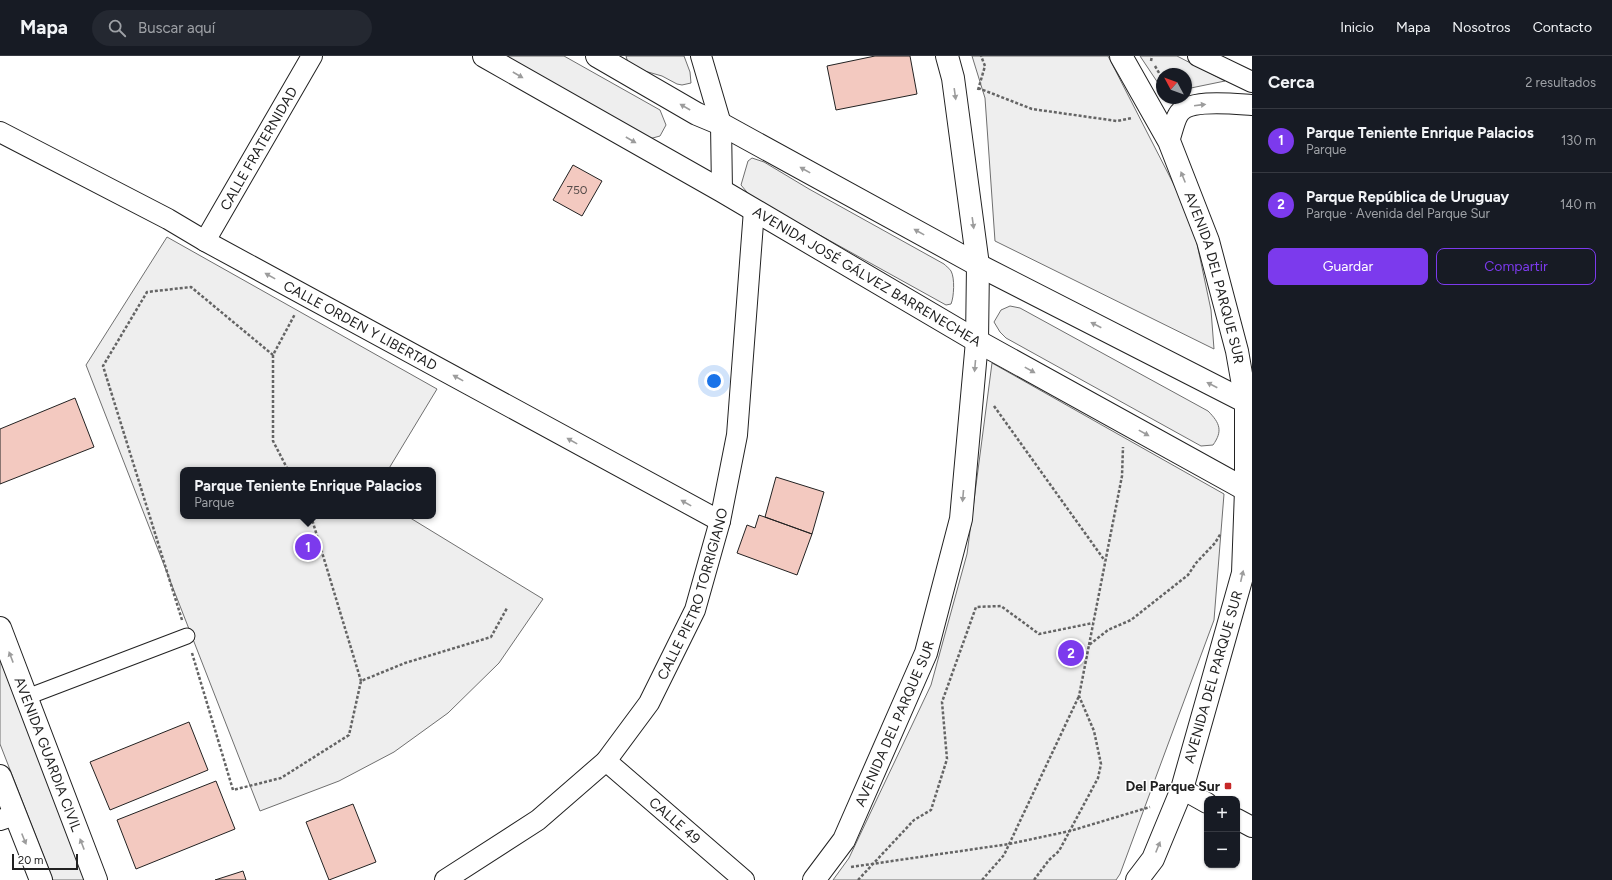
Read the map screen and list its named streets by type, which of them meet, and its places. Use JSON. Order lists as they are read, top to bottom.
{
  "streets": {
    "main road": ["AVENIDA JOSÉ GÁLVEZ BARRENECHEA", "AVENIDA DEL PARQUE SUR", "AVENIDA GUARDIA CIVIL"],
    "street": [
      "CALLE FRATERNIDAD",
      "CALLE ORDEN Y LIBERTAD",
      "CALLE PIETRO TORRIGIANO",
      "CALLE 49"
    ]
  },
  "crossings": [
    ["CALLE FRATERNIDAD", "CALLE ORDEN Y LIBERTAD"],
    ["AVENIDA JOSÉ GÁLVEZ BARRENECHEA", "AVENIDA DEL PARQUE SUR"],
    ["AVENIDA JOSÉ GÁLVEZ BARRENECHEA", "CALLE PIETRO TORRIGIANO"],
    ["CALLE ORDEN Y LIBERTAD", "CALLE PIETRO TORRIGIANO"],
    ["CALLE PIETRO TORRIGIANO", "CALLE 49"]
  ],
  "one_way": ["CALLE ORDEN Y LIBERTAD"],
  "places": {
    "transit": ["Del Parque Sur"]
  },
  "house_numbers": ["750"],
  "scale_bar": "20 m",
  "north": "top left",
  "page": {
    "header": "Mapa",
    "search": "Buscar aquí",
    "nav": [
      "Inicio",
      "Mapa",
      "Nosotros",
      "Contacto"
    ],
    "heading": ["Cerca", "2 resultados"],
    "list": [
      {
        "mark": "1",
        "name": "Parque Teniente Enrique Palacios",
        "note": "Parque",
        "value": "130 m"
      },
      {
        "mark": "2",
        "name": "Parque República de Uruguay",
        "note": "Parque · Avenida del Parque Sur",
        "value": "140 m"
      }
    ],
    "buttons": ["Guardar", "Compartir"],
    "popup": ["Parque Teniente Enrique Palacios", "Parque"],
    "pins": ["1", "2"],
    "map_buttons": ["+", "−"],
    "scale": "20 m"
  }
}
